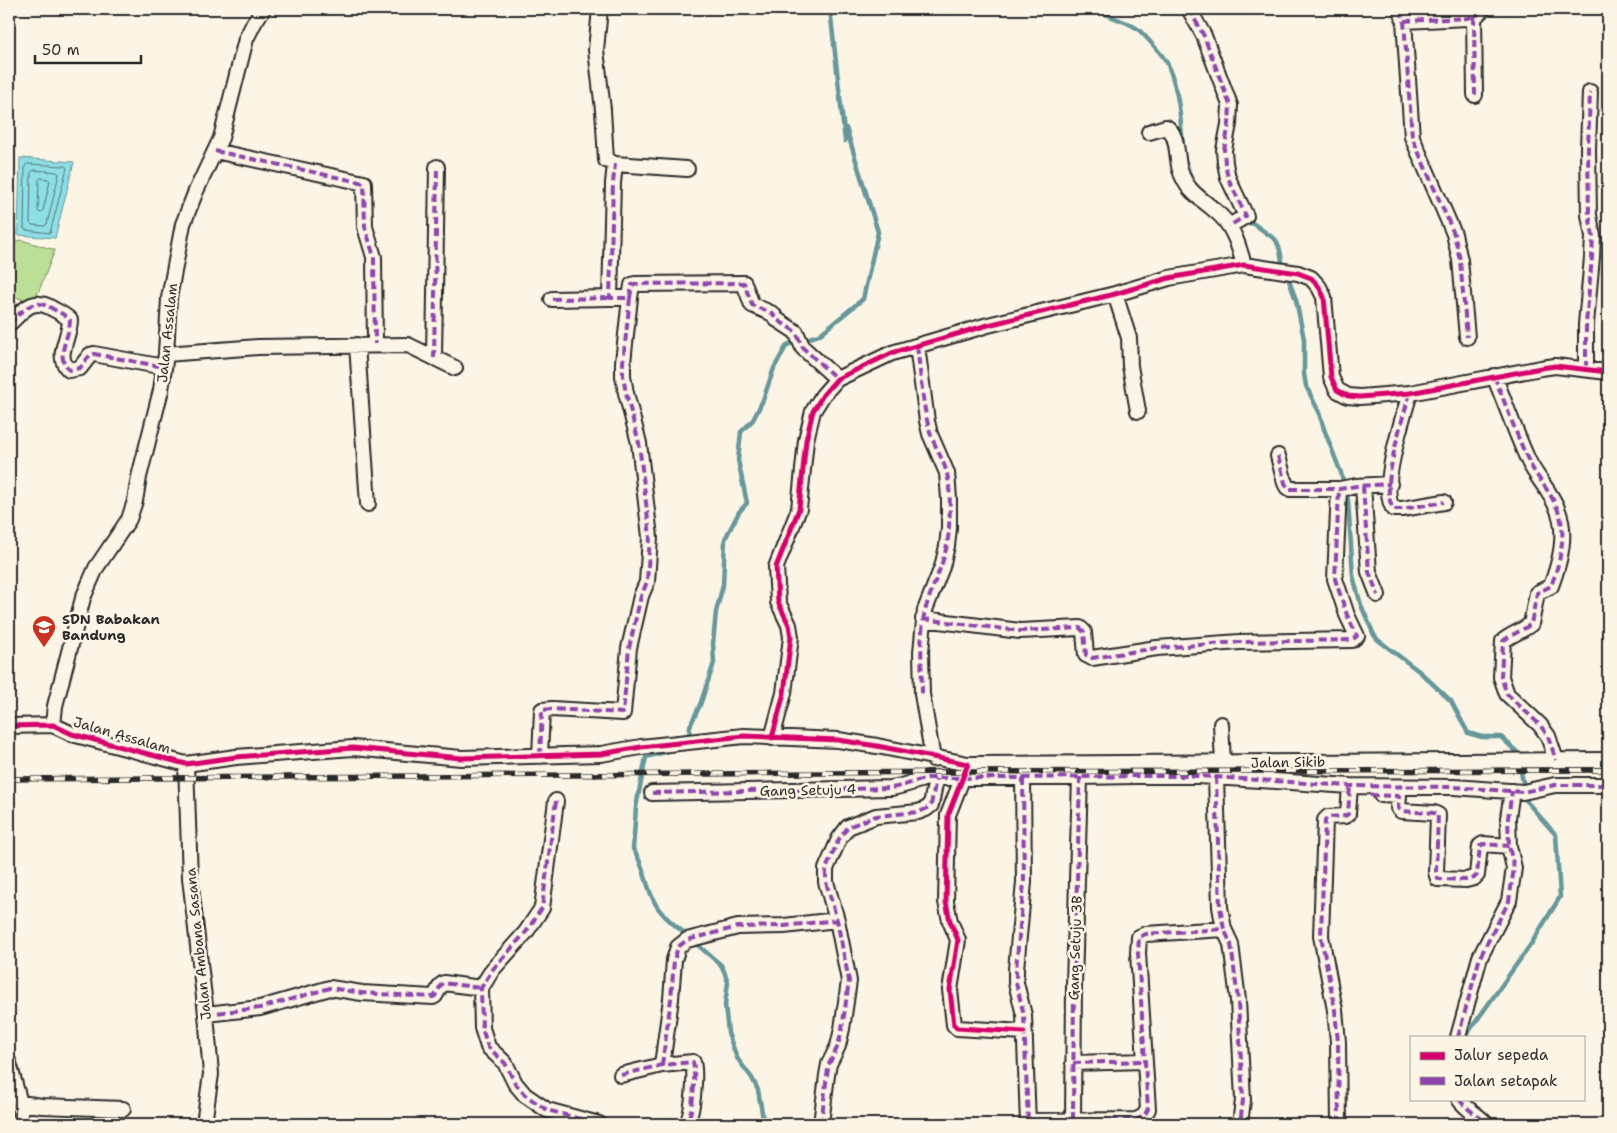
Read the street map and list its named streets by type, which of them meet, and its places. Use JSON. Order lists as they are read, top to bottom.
{
  "streets": {
    "street": [
      "Jalan Assalam",
      "Jalan Sikib",
      "Gang Setuju 4",
      "Jalan Ambana Sasana",
      "Gang Setuju 3B"
    ]
  },
  "crossings": [
    ["Jalan Assalam", "Jalan Ambana Sasana"],
    ["Jalan Sikib", "Gang Setuju 4"]
  ],
  "places": {
    "school or university": ["SDN Babakan Bandung"]
  },
  "legend": ["Jalur sepeda", "Jalan setapak"],
  "scale_bar": "50 m"
}
